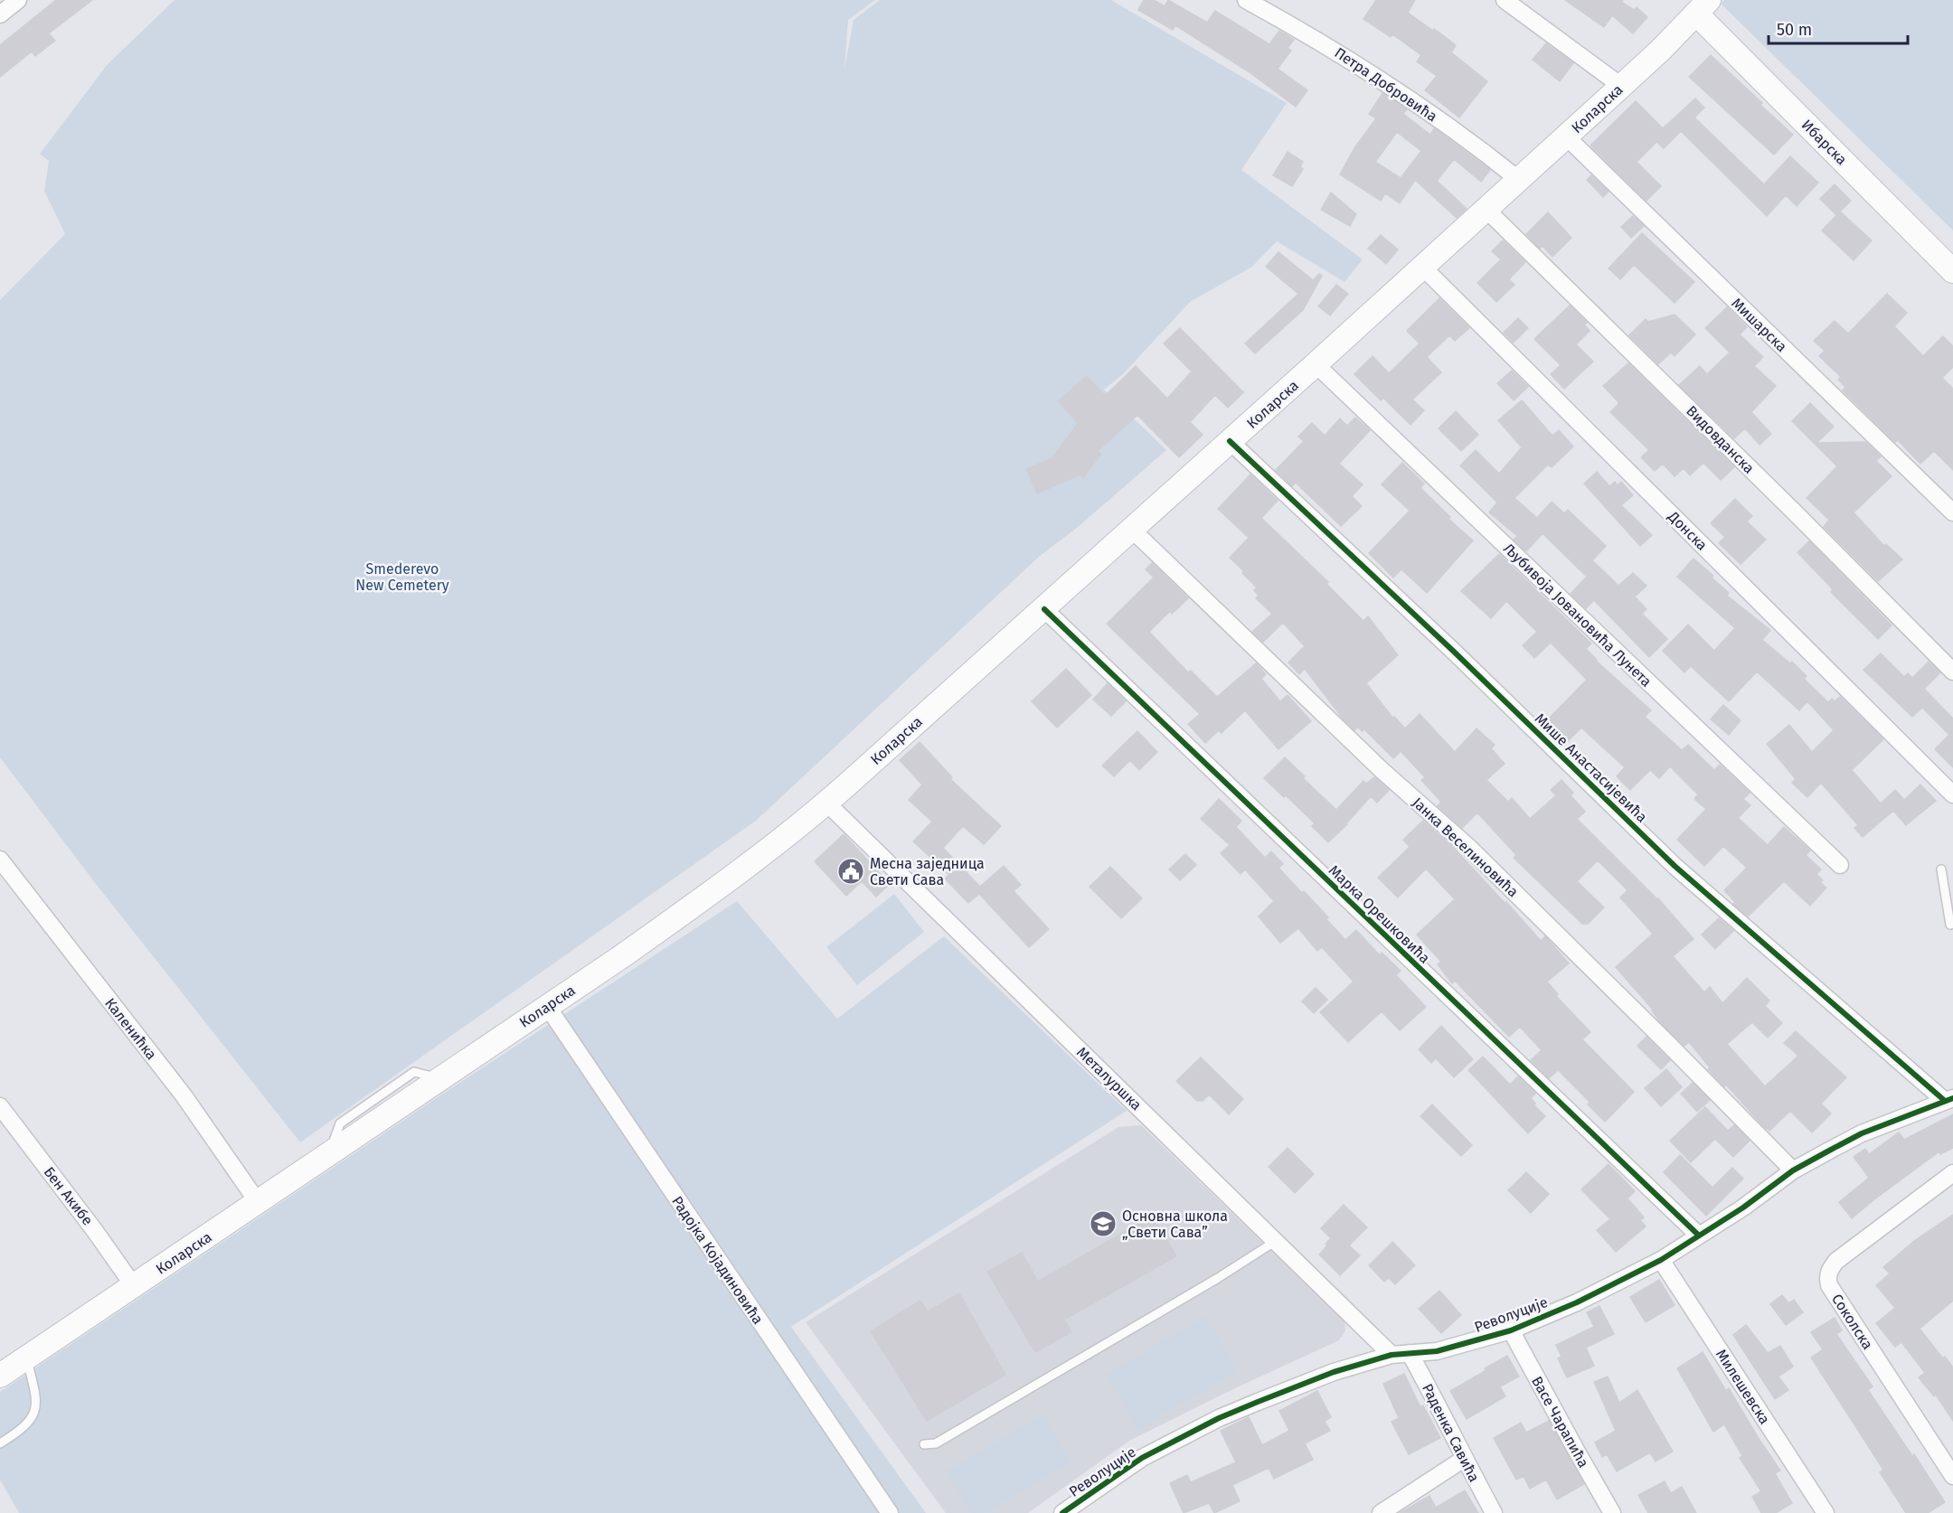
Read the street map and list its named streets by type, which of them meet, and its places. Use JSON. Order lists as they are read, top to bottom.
{
  "streets": {
    "main road": ["Коларска", "Ибарска"],
    "street": [
      "Петра Добровића",
      "Мишарска",
      "Видовданска",
      "Донска",
      "Љубивоја Јовановића Лунета",
      "Мише Анастасијевића",
      "Јанка Веселиновића",
      "Марка Орешковића",
      "Каленићка",
      "Металуршка",
      "Бен Акибе",
      "Радојка Којадиновића",
      "Револуције",
      "Соколска",
      "Милешевска",
      "Васе Чарапића",
      "Раденка Савића"
    ]
  },
  "crossings": [
    ["Петра Добровића", "Коларска"],
    ["Коларска", "Ибарска"],
    ["Коларска", "Мишарска"],
    ["Коларска", "Видовданска"],
    ["Коларска", "Донска"],
    ["Коларска", "Љубивоја Јовановића Лунета"],
    ["Коларска", "Мише Анастасијевића"],
    ["Коларска", "Јанка Веселиновића"],
    ["Коларска", "Марка Орешковића"],
    ["Коларска", "Каленићка"],
    ["Коларска", "Металуршка"],
    ["Коларска", "Бен Акибе"],
    ["Коларска", "Радојка Којадиновића"],
    ["Мише Анастасијевића", "Револуције"],
    ["Јанка Веселиновића", "Револуције"],
    ["Марка Орешковића", "Револуције"],
    ["Металуршка", "Револуције"],
    ["Револуције", "Милешевска"],
    ["Револуције", "Васе Чарапића"],
    ["Револуције", "Раденка Савића"]
  ],
  "parks": ["Smederevo New Cemetery"],
  "places": {
    "public building": ["Месна заједница Свети Сава"],
    "school or university": ["Основна школа „Свети Сава”"]
  },
  "scale_bar": "50 m"
}
